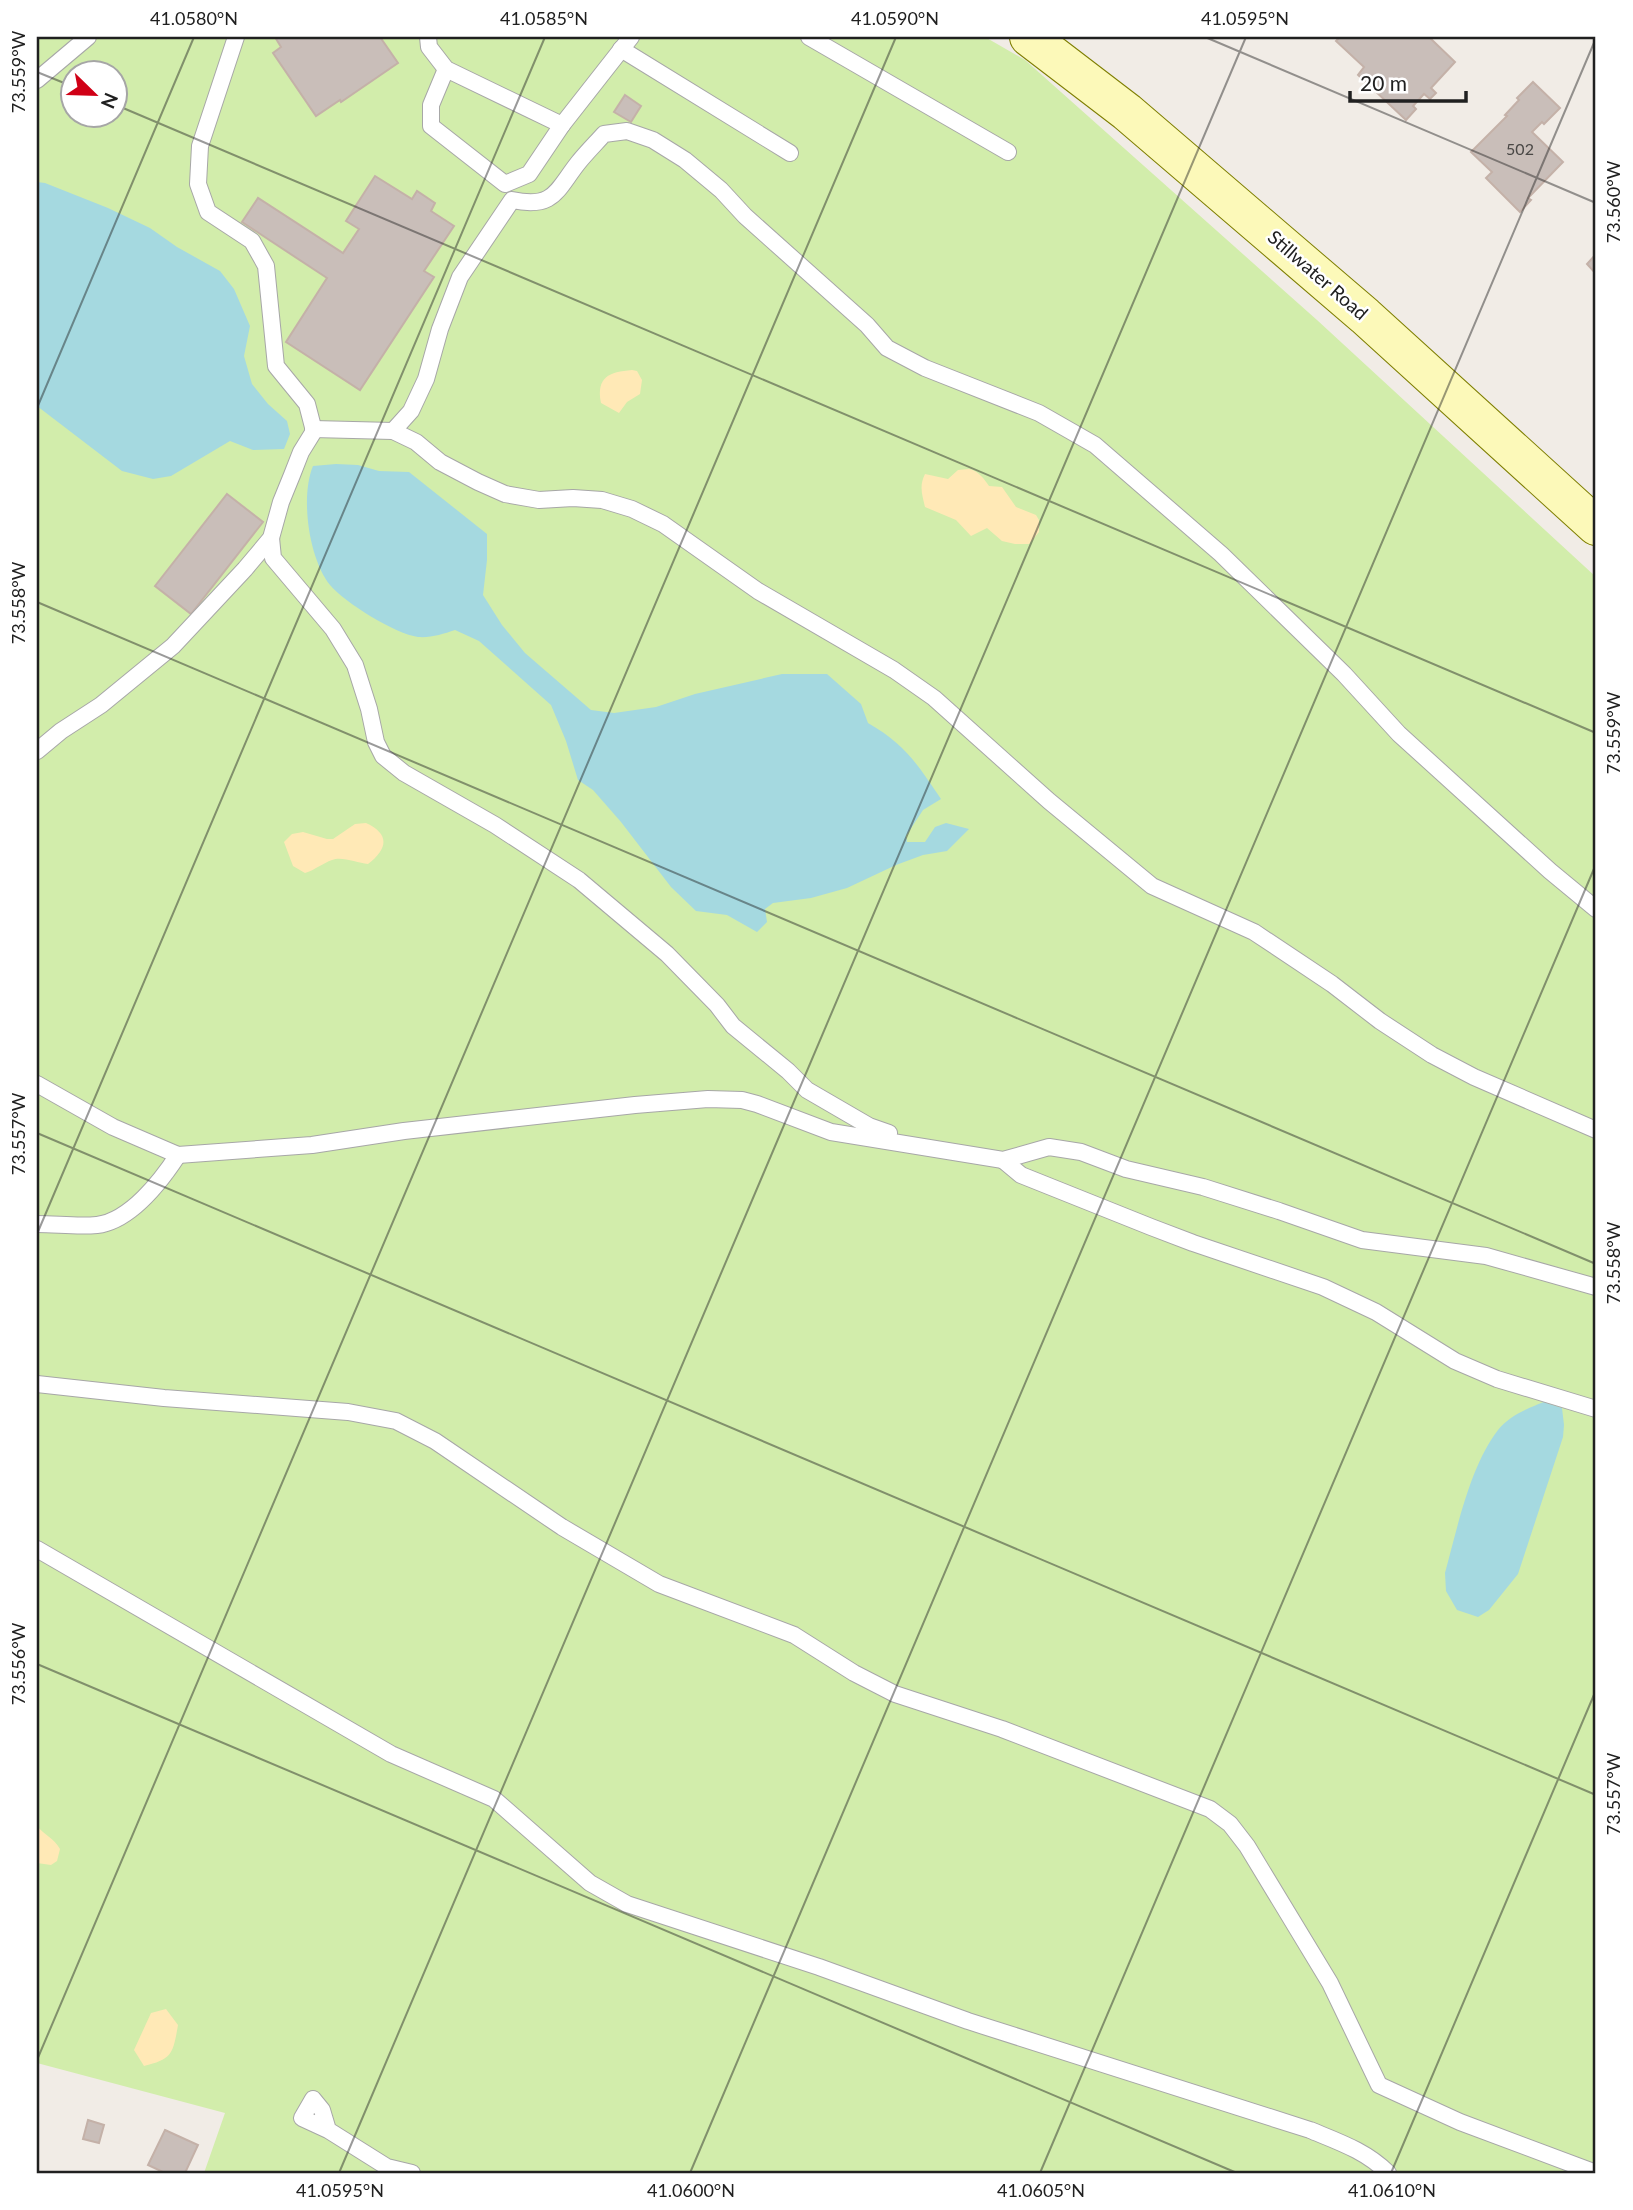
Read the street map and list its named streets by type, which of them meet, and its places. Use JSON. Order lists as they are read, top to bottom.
{
  "streets": {
    "main road": ["Stillwater Road"]
  },
  "house_numbers": ["502"],
  "scale_bar": "20 m",
  "north": "bottom right",
  "coordinates": [
    "41.0580°N",
    "41.0585°N",
    "41.0590°N",
    "41.0595°N",
    "73.559°W",
    "73.560°W",
    "73.558°W",
    "73.557°W",
    "73.556°W",
    "41.0600°N",
    "41.0605°N",
    "41.0610°N"
  ]
}
